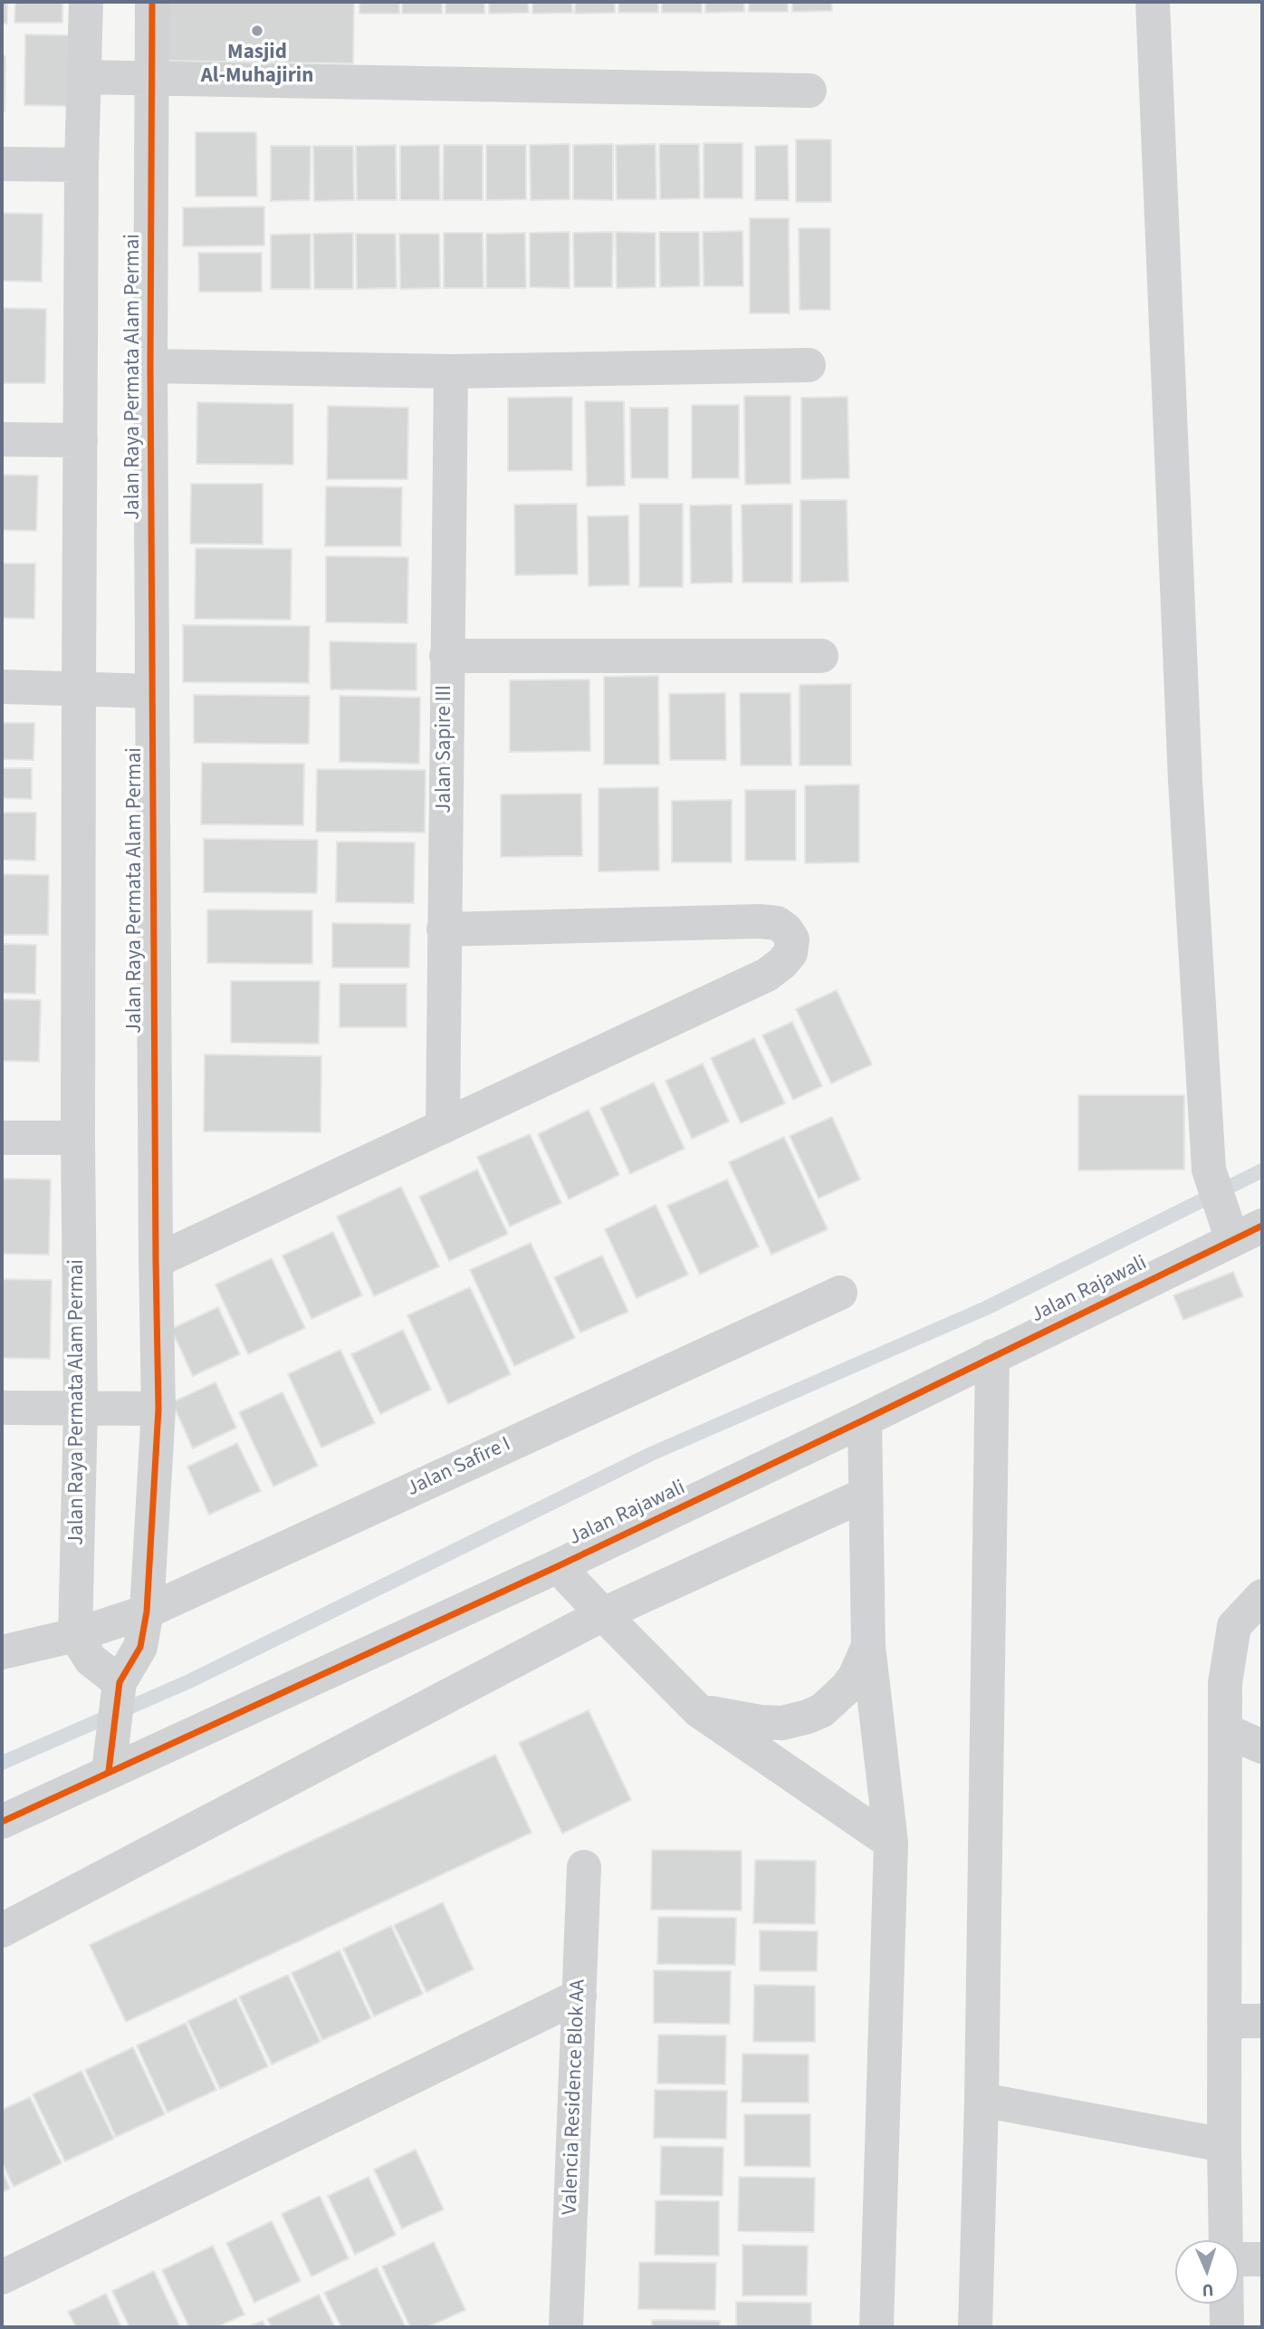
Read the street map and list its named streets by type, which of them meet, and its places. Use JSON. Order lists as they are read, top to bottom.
{
  "streets": {
    "street": [
      "Jalan Raya Permata Alam Permai",
      "Jalan Sapire III",
      "Jalan Rajawali",
      "Jalan Safire I",
      "Valencia Residence Blok AA"
    ]
  },
  "crossings": [
    ["Jalan Raya Permata Alam Permai", "Jalan Rajawali"],
    ["Jalan Raya Permata Alam Permai", "Jalan Safire I"]
  ],
  "places": ["Masjid Al-Muhajirin"],
  "north": "bottom"
}
